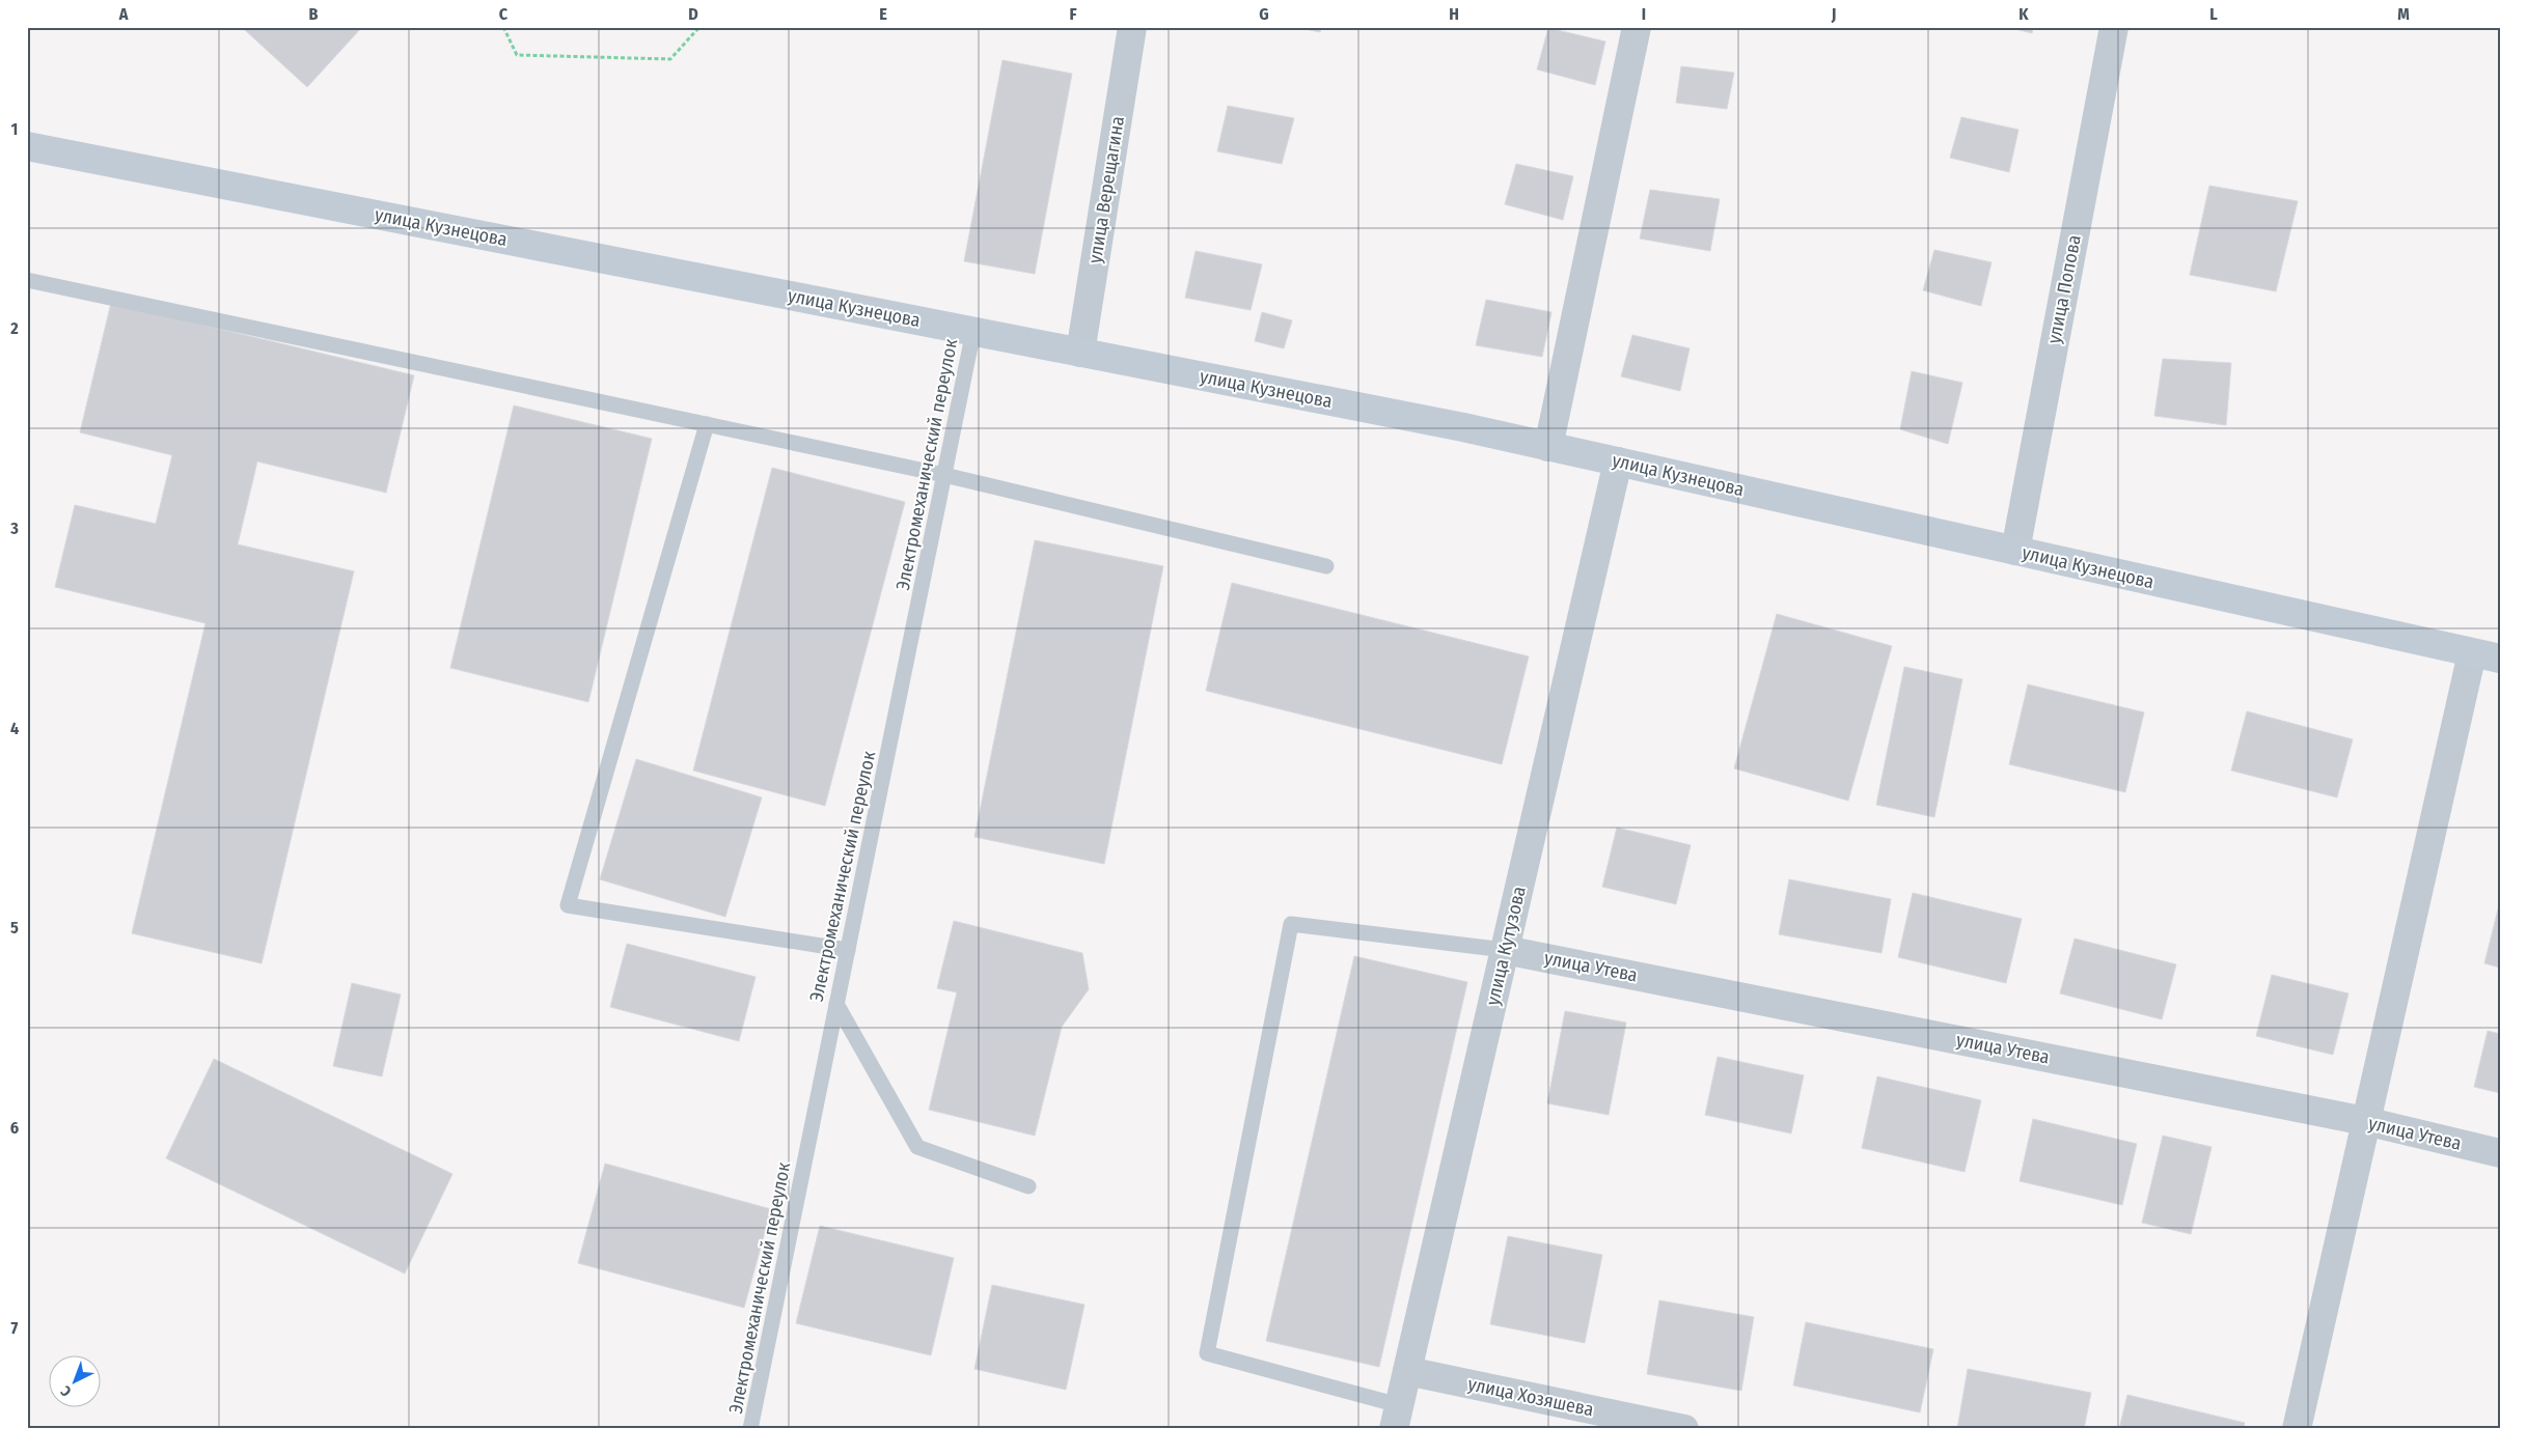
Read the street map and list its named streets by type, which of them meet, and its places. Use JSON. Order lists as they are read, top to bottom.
{
  "streets": {
    "main road": ["улица Кузнецова"],
    "street": [
      "улица Верещагина",
      "улица Попова",
      "улица Кутузова",
      "улица Утева",
      "улица Хозяшева"
    ],
    "lane": ["Электромеханический переулок"]
  },
  "crossings": [
    ["улица Верещагина", "улица Кузнецова"],
    ["улица Кузнецова", "улица Попова"],
    ["улица Кузнецова", "Электромеханический переулок"],
    ["улица Кузнецова", "улица Кутузова"],
    ["улица Кутузова", "улица Утева"],
    ["улица Кутузова", "улица Хозяшева"]
  ],
  "north": "bottom left",
  "grid": {
    "columns": [
      "A",
      "B",
      "C",
      "D",
      "E",
      "F",
      "G",
      "H",
      "I",
      "J",
      "K",
      "L",
      "M"
    ],
    "rows": [
      "1",
      "2",
      "3",
      "4",
      "5",
      "6",
      "7"
    ]
  }
}
